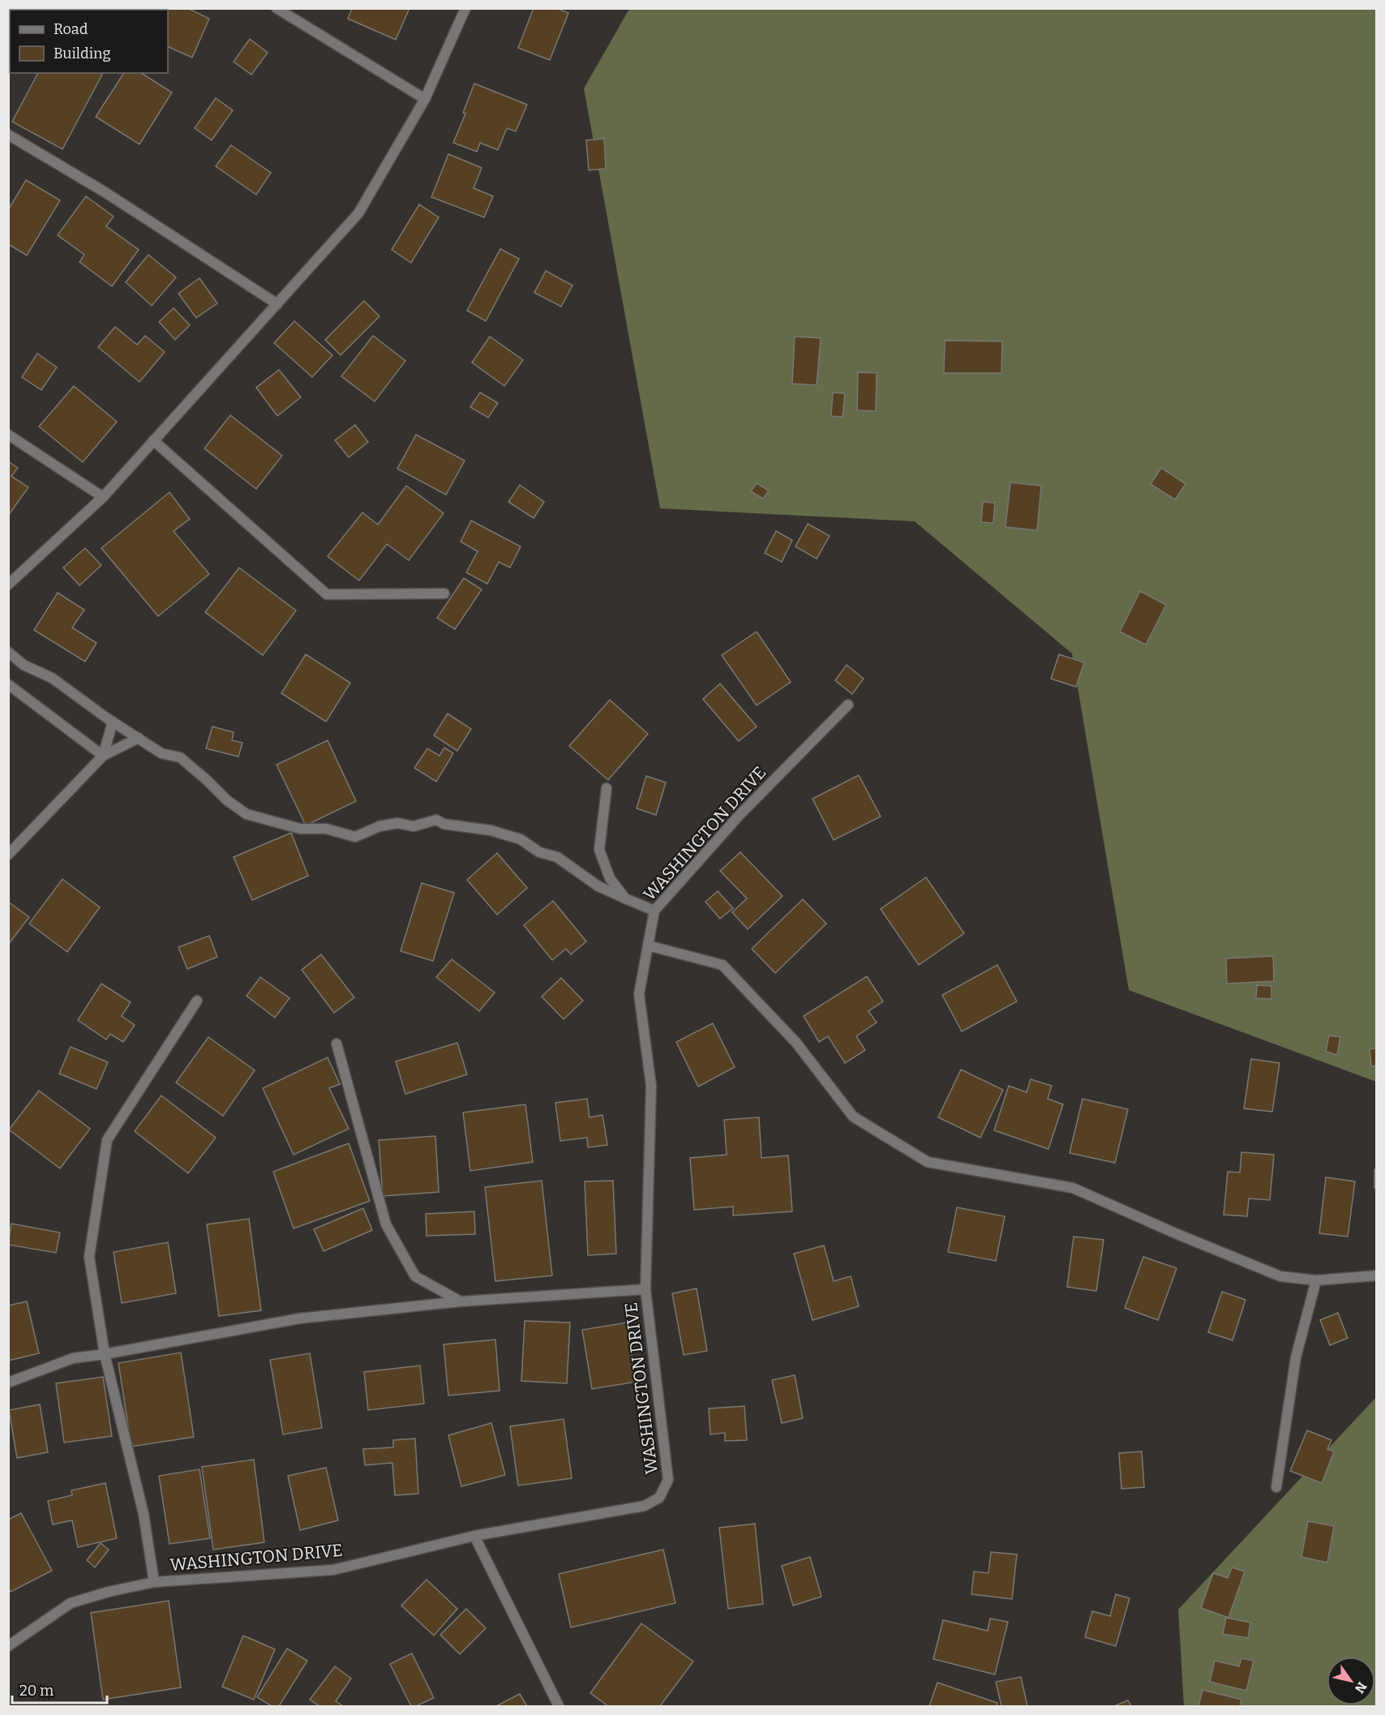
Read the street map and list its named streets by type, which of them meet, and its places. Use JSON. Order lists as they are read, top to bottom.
{
  "streets": {
    "street": ["WASHINGTON DRIVE"]
  },
  "legend": ["Road", "Building"],
  "scale_bar": "20 m",
  "north": "bottom right"
}
